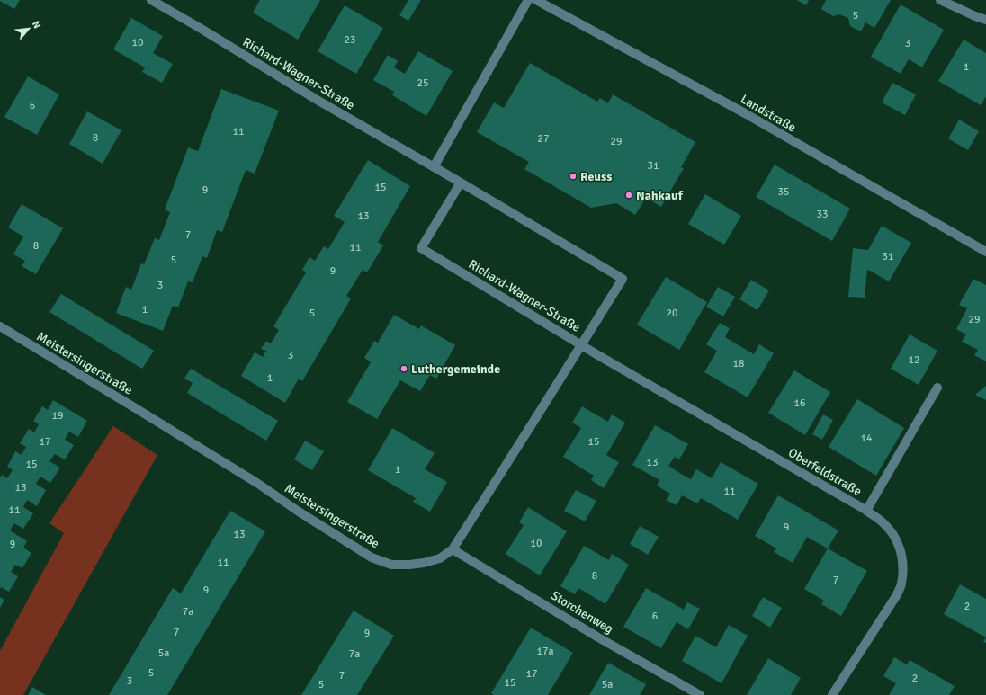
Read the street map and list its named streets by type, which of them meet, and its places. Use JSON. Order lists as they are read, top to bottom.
{
  "streets": {
    "street": [
      "Richard-Wagner-Straße",
      "Landstraße",
      "Meistersingerstraße",
      "Oberfeldstraße",
      "Storchenweg"
    ]
  },
  "crossings": [
    ["Richard-Wagner-Straße", "Meistersingerstraße"],
    ["Richard-Wagner-Straße", "Oberfeldstraße"],
    ["Meistersingerstraße", "Oberfeldstraße"],
    ["Meistersingerstraße", "Storchenweg"]
  ],
  "places": ["Reuss", "Nahkauf", "Luthergemeinde"],
  "house_numbers": [
    "5",
    "23",
    "10",
    "3",
    "1",
    "25",
    "6",
    "11",
    "8",
    "27",
    "29",
    "31",
    "15",
    "9",
    "35",
    "33",
    "13",
    "7",
    "8",
    "11",
    "31",
    "5",
    "9",
    "3",
    "1",
    "5",
    "20",
    "29",
    "3",
    "12",
    "18",
    "1",
    "16",
    "19",
    "14",
    "17",
    "15",
    "13",
    "15",
    "1",
    "13",
    "11",
    "11",
    "9",
    "13",
    "10",
    "9",
    "11",
    "8",
    "7",
    "9",
    "2",
    "7a",
    "6",
    "7",
    "9",
    "17a",
    "5a",
    "7a",
    "5",
    "17",
    "7",
    "2",
    "3",
    "15",
    "5",
    "5a"
  ],
  "north": "top right"
}
